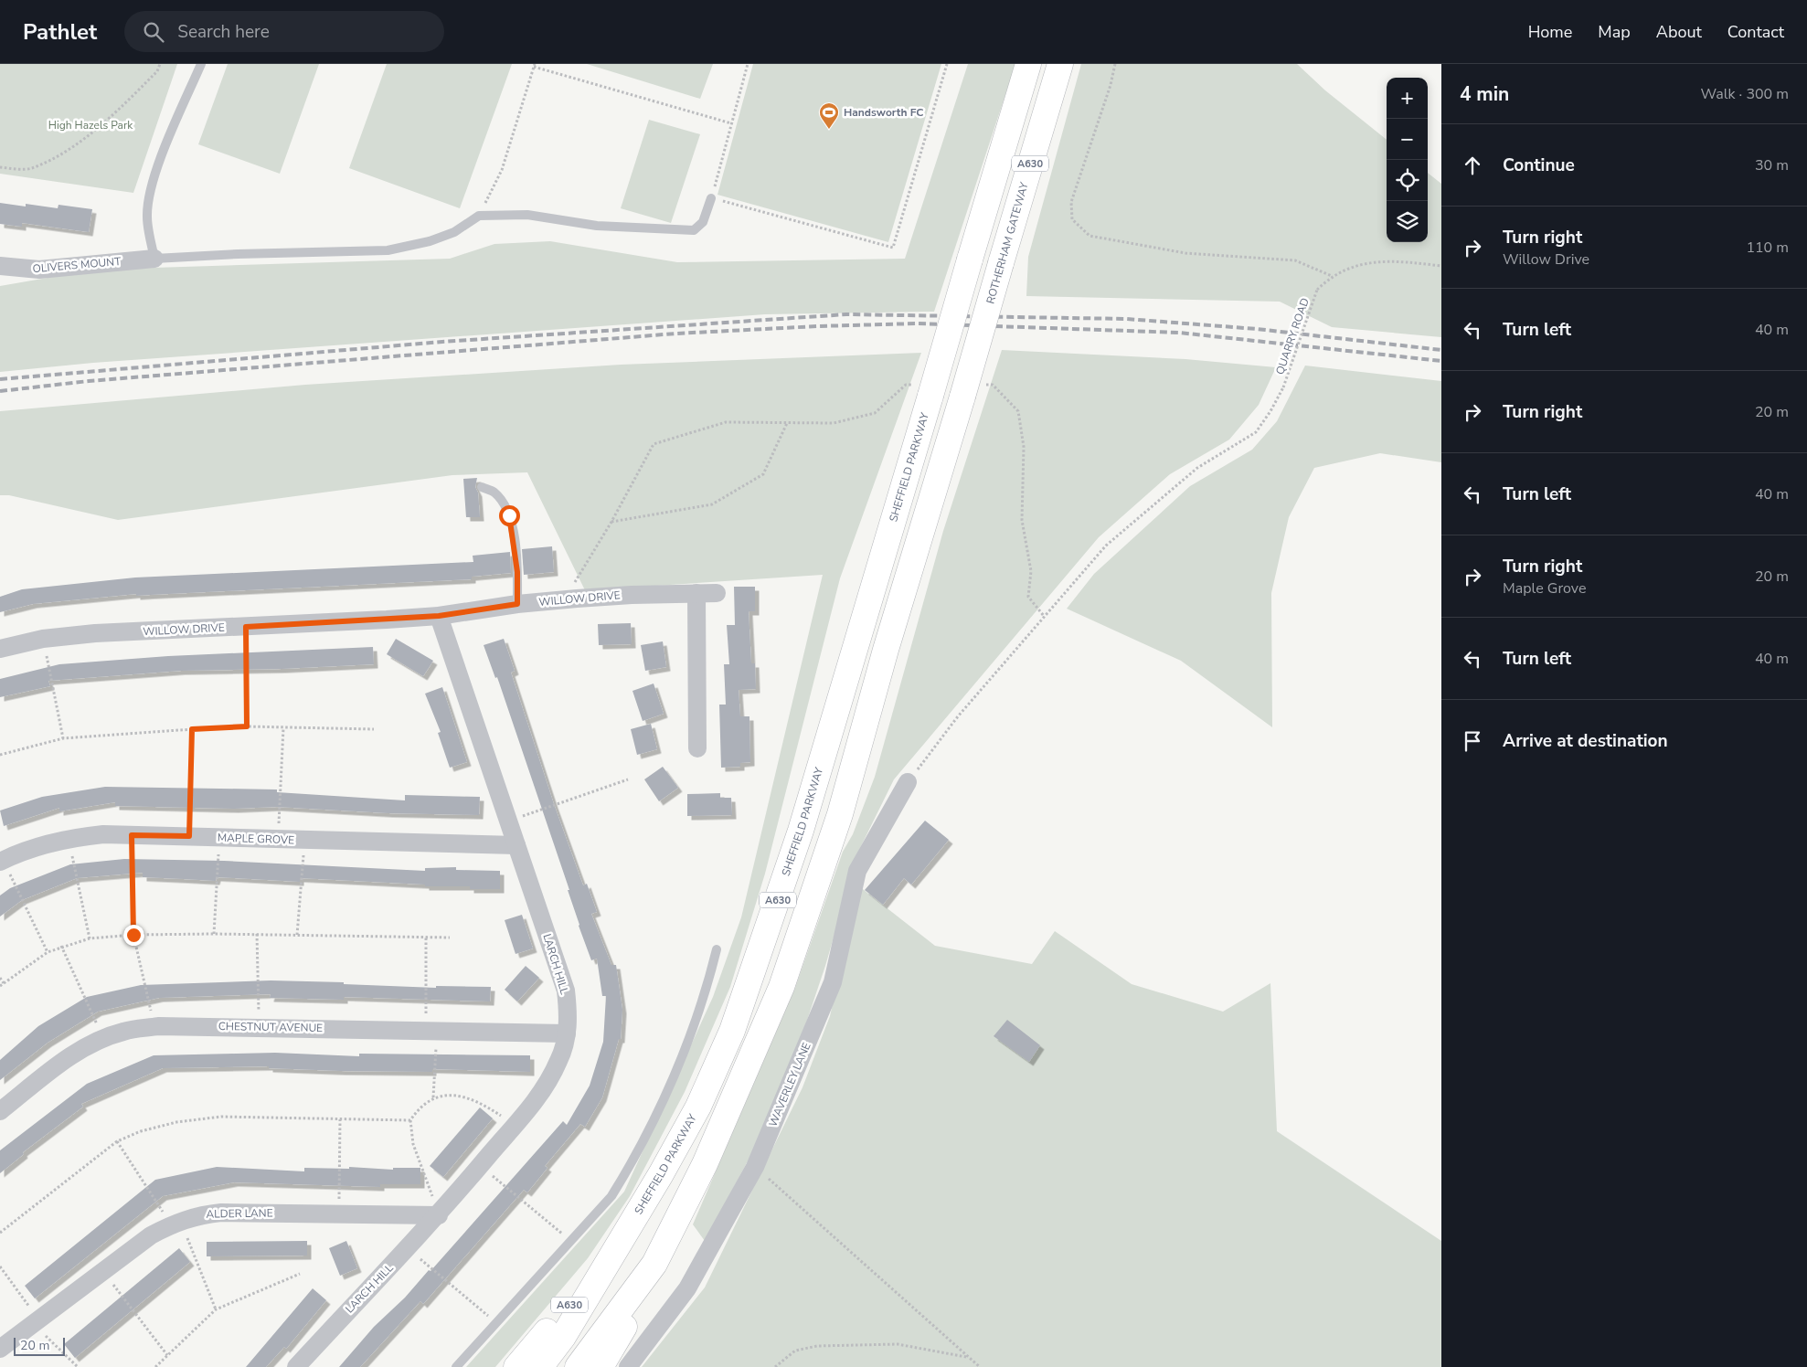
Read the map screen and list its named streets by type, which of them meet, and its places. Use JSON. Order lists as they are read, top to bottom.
{
  "streets": {
    "highway": ["A630", "ROTHERHAM GATEWAY", "SHEFFIELD PARKWAY"],
    "street": [
      "OLIVERS MOUNT",
      "WILLOW DRIVE",
      "MAPLE GROVE",
      "LARCH HILL",
      "CHESTNUT AVENUE",
      "WAVERLEY LANE",
      "ALDER LANE"
    ],
    "path": ["QUARRY ROAD"]
  },
  "crossings": [
    ["A630", "ROTHERHAM GATEWAY"],
    ["A630", "SHEFFIELD PARKWAY"],
    ["QUARRY ROAD", "WAVERLEY LANE"],
    ["WILLOW DRIVE", "LARCH HILL"],
    ["MAPLE GROVE", "LARCH HILL"],
    ["LARCH HILL", "CHESTNUT AVENUE"],
    ["LARCH HILL", "ALDER LANE"]
  ],
  "parks": ["High Hazels Park"],
  "places": {
    "sports": ["Handsworth FC"]
  },
  "scale_bar": "20 m",
  "page": {
    "header": "Pathlet",
    "search": "Search here",
    "nav": [
      "Home",
      "Map",
      "About",
      "Contact"
    ],
    "heading": ["4 min", "Walk · 300 m"],
    "map_buttons": ["+", "−"],
    "list": [
      ["Continue", "30 m"],
      ["Turn right", "Willow Drive", "110 m"],
      ["Turn left", "40 m"],
      ["Turn right", "20 m"],
      ["Turn left", "40 m"],
      ["Turn right", "Maple Grove", "20 m"],
      ["Turn left", "40 m"],
      "Arrive at destination"
    ],
    "scale": "20 m"
  }
}
